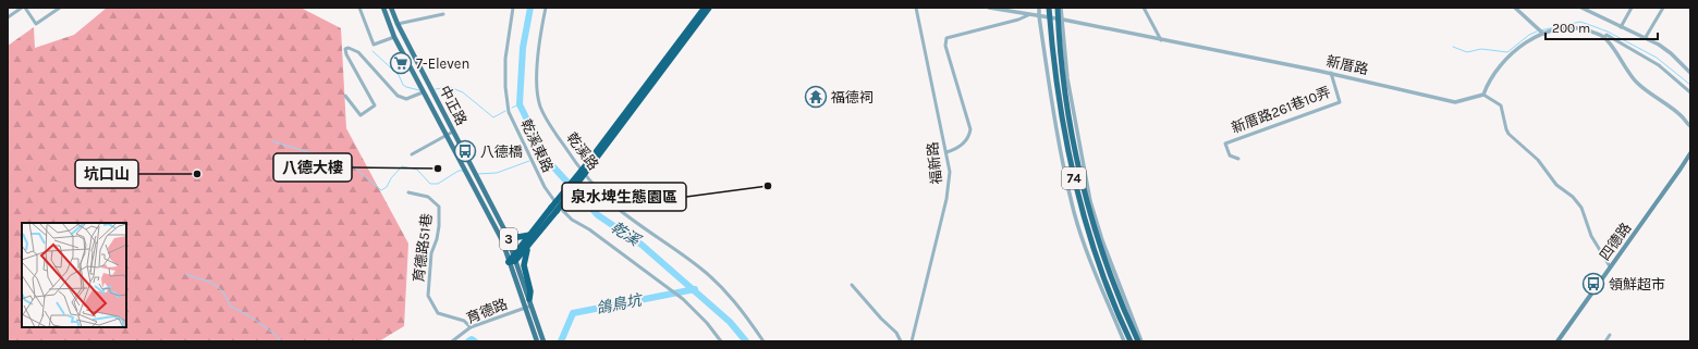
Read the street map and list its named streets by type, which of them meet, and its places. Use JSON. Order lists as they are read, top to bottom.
{
  "streets": {
    "highway": ["74"],
    "main road": ["中正路", "3", "四德路"],
    "street": [
      "新厝路",
      "新厝路261巷10弄",
      "乾溪東路",
      "乾溪路",
      "福新路",
      "育德路51巷",
      "育德路"
    ]
  },
  "crossings": [
    ["新厝路", "新厝路261巷10弄"],
    ["中正路", "3"],
    ["3", "育德路"],
    ["育德路51巷", "育德路"]
  ],
  "water": ["乾溪", "鴿鳥坑"],
  "places": {
    "supermarket": ["7-Eleven"],
    "temple": ["福德祠"],
    "bus stop": ["八德橋", "領鮮超市"],
    "other": ["八德大樓", "坑口山", "泉水埤生態園區"]
  },
  "scale_bar": "200 m"
}
